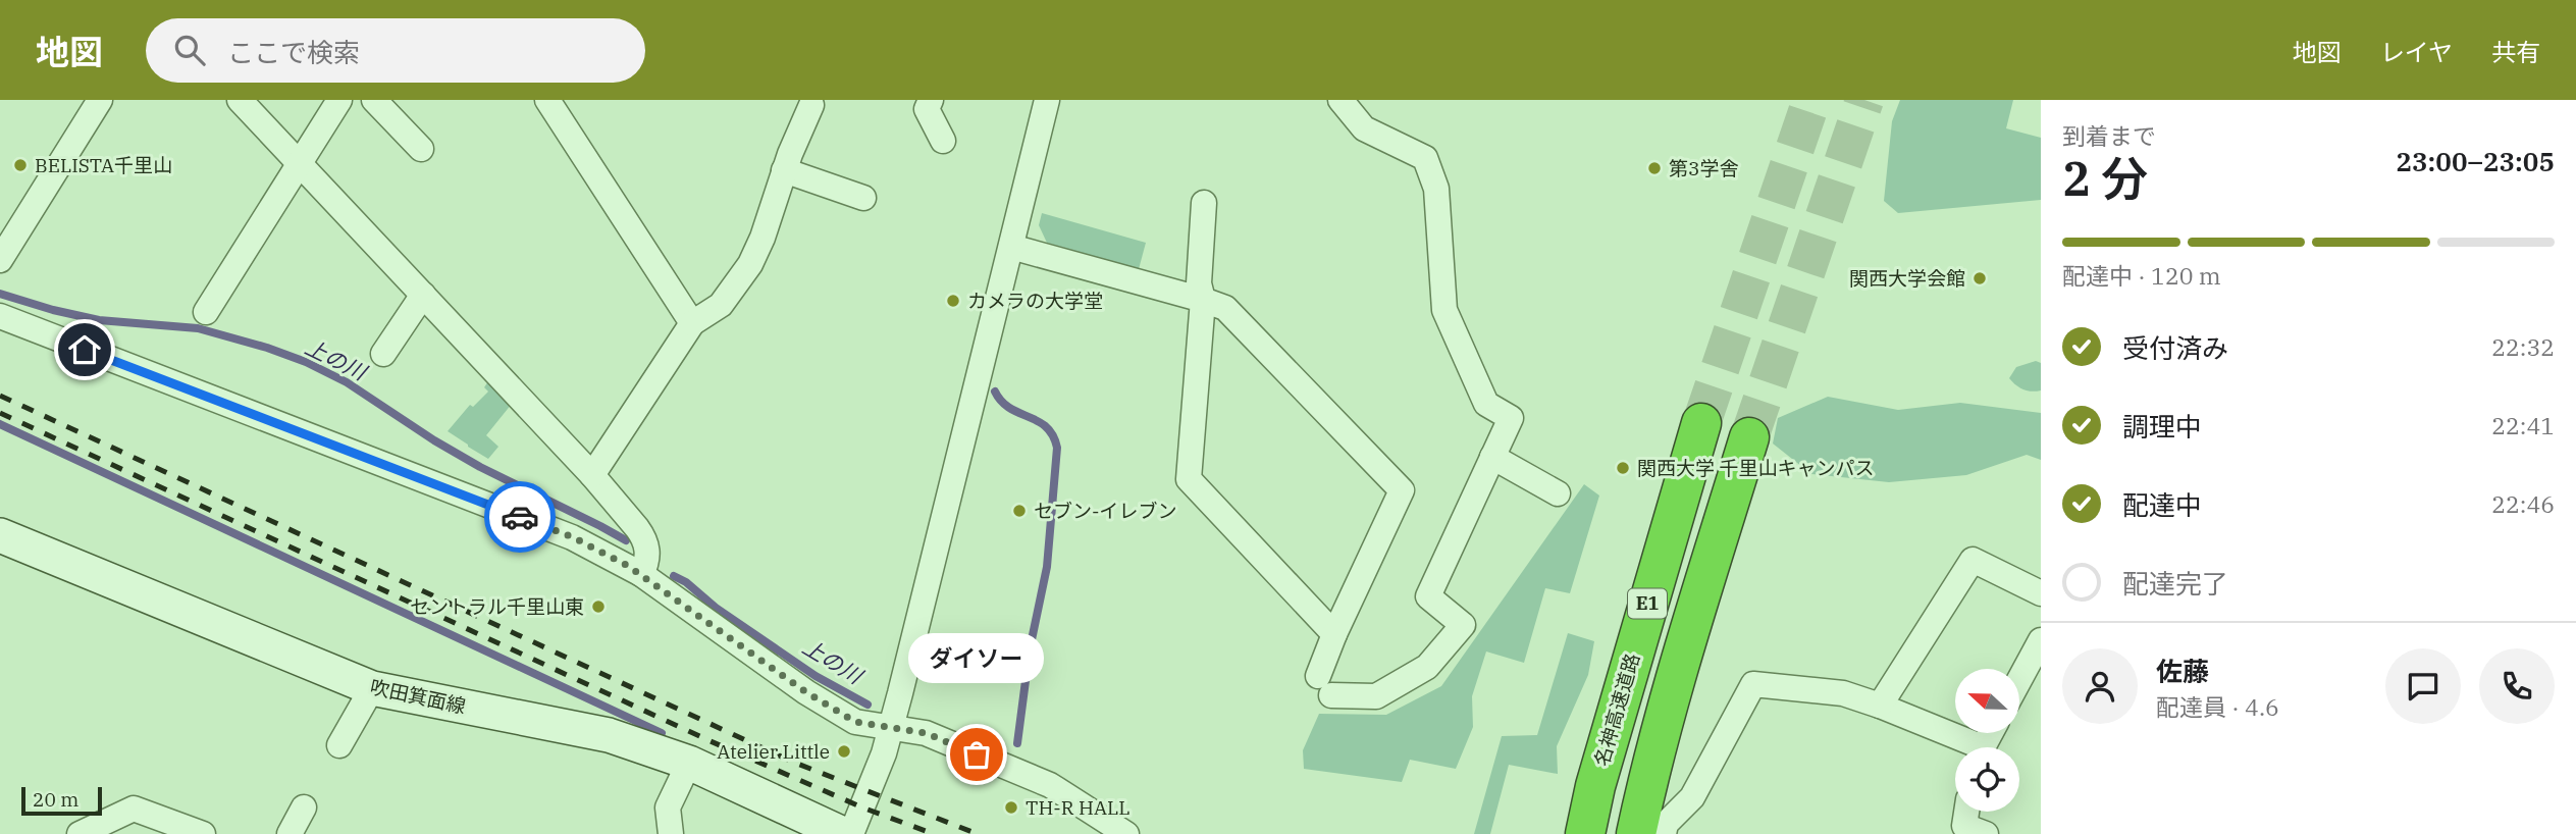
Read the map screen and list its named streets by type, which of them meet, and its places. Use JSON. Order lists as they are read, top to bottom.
{
  "streets": {
    "highway": ["E1", "名神高速道路"],
    "main road": ["吹田箕面線"]
  },
  "water": ["上の川"],
  "places": [
    "BELISTA千里山",
    "第3学舎",
    "関西大学会館",
    "カメラの大学堂",
    "関西大学 千里山キャンパス",
    "セブン-イレブン",
    "セントラル千里山東",
    "Atelier Little",
    "ダイソー",
    "TH-R HALL"
  ],
  "scale_bar": "20 m",
  "north": "left",
  "page": {
    "header": "地図",
    "search": "ここで検索",
    "nav": ["地図", "レイヤ", "共有"],
    "heading": ["2 分", "到着まで", "23:00–23:05"],
    "panel": ["佐藤", "配達員 · 4.6"],
    "bar": "配達中 · 120 m",
    "list": [
      ["受付済み", "22:32"],
      ["調理中", "22:41"],
      ["配達中", "22:46"],
      "配達完了"
    ],
    "bubble": "ダイソー",
    "scale": "20 m"
  }
}
